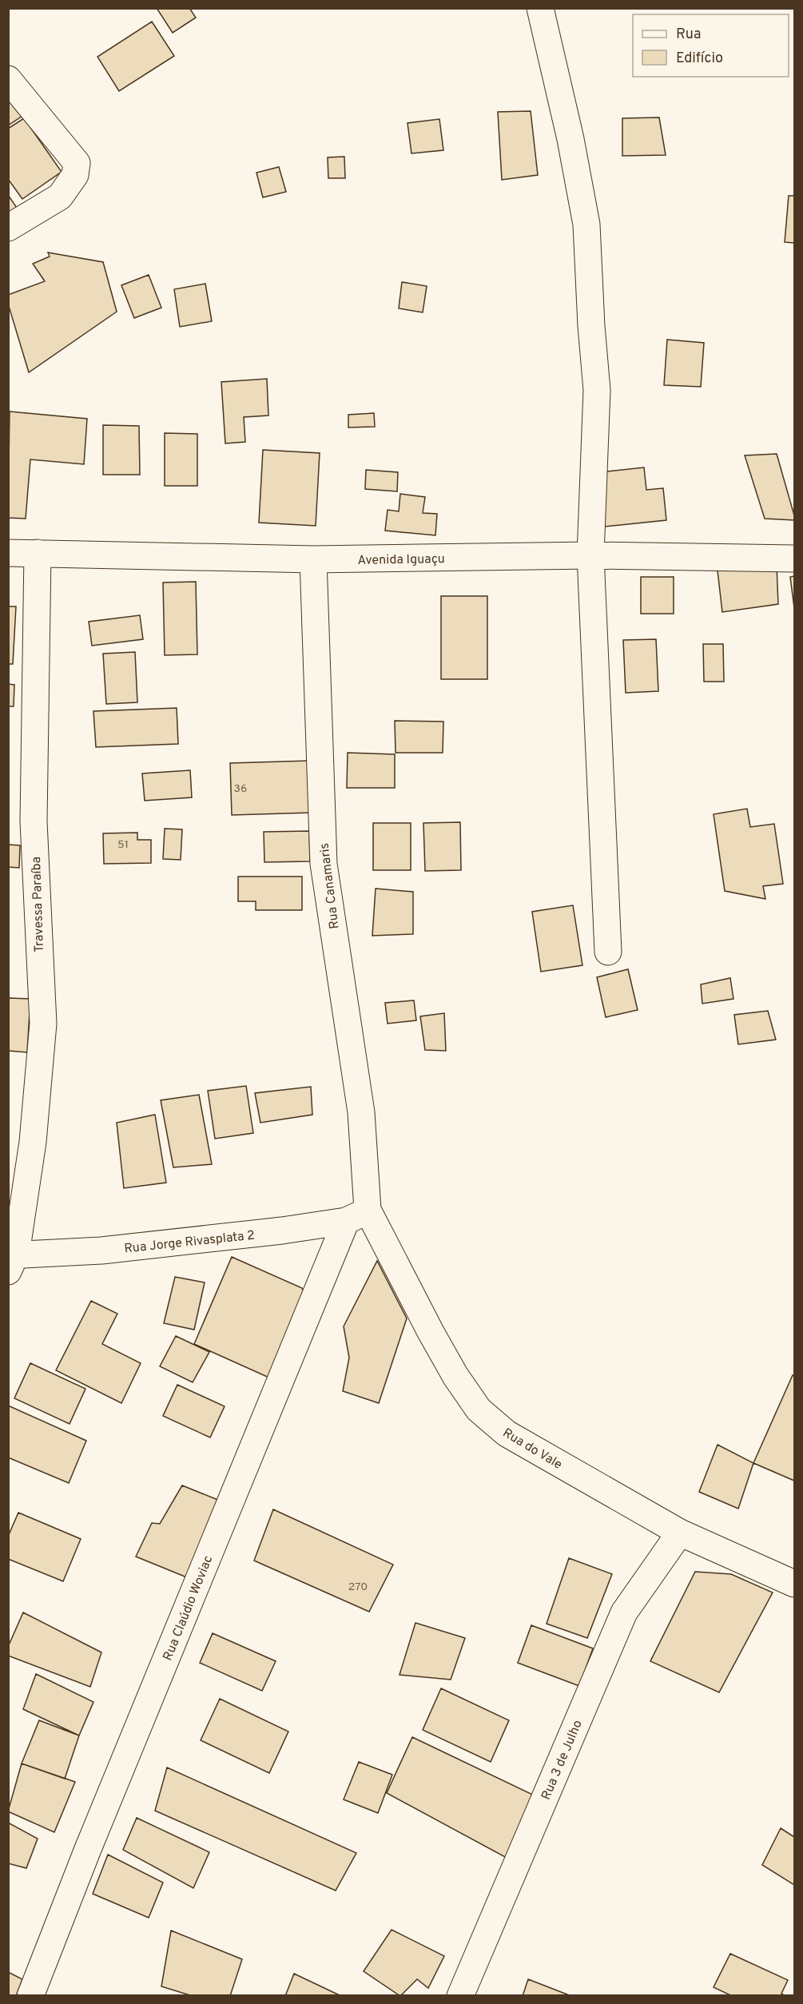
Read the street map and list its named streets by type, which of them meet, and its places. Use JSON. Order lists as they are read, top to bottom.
{
  "streets": {
    "street": [
      "Avenida Iguaçu",
      "Rua Canamaris",
      "Travessa Paraíba",
      "Rua Jorge Rivasplata 2",
      "Rua do Vale",
      "Rua Claúdio Woviac",
      "Rua 3 de Julho"
    ]
  },
  "crossings": [
    ["Avenida Iguaçu", "Rua Canamaris"],
    ["Avenida Iguaçu", "Travessa Paraíba"],
    ["Rua Canamaris", "Rua Jorge Rivasplata 2"],
    ["Rua Canamaris", "Rua do Vale"],
    ["Rua Canamaris", "Rua Claúdio Woviac"],
    ["Travessa Paraíba", "Rua Jorge Rivasplata 2"],
    ["Rua Jorge Rivasplata 2", "Rua do Vale"],
    ["Rua Jorge Rivasplata 2", "Rua Claúdio Woviac"],
    ["Rua do Vale", "Rua Claúdio Woviac"],
    ["Rua do Vale", "Rua 3 de Julho"]
  ],
  "house_numbers": ["36", "51", "270"],
  "legend": ["Rua", "Edifício"]
}
